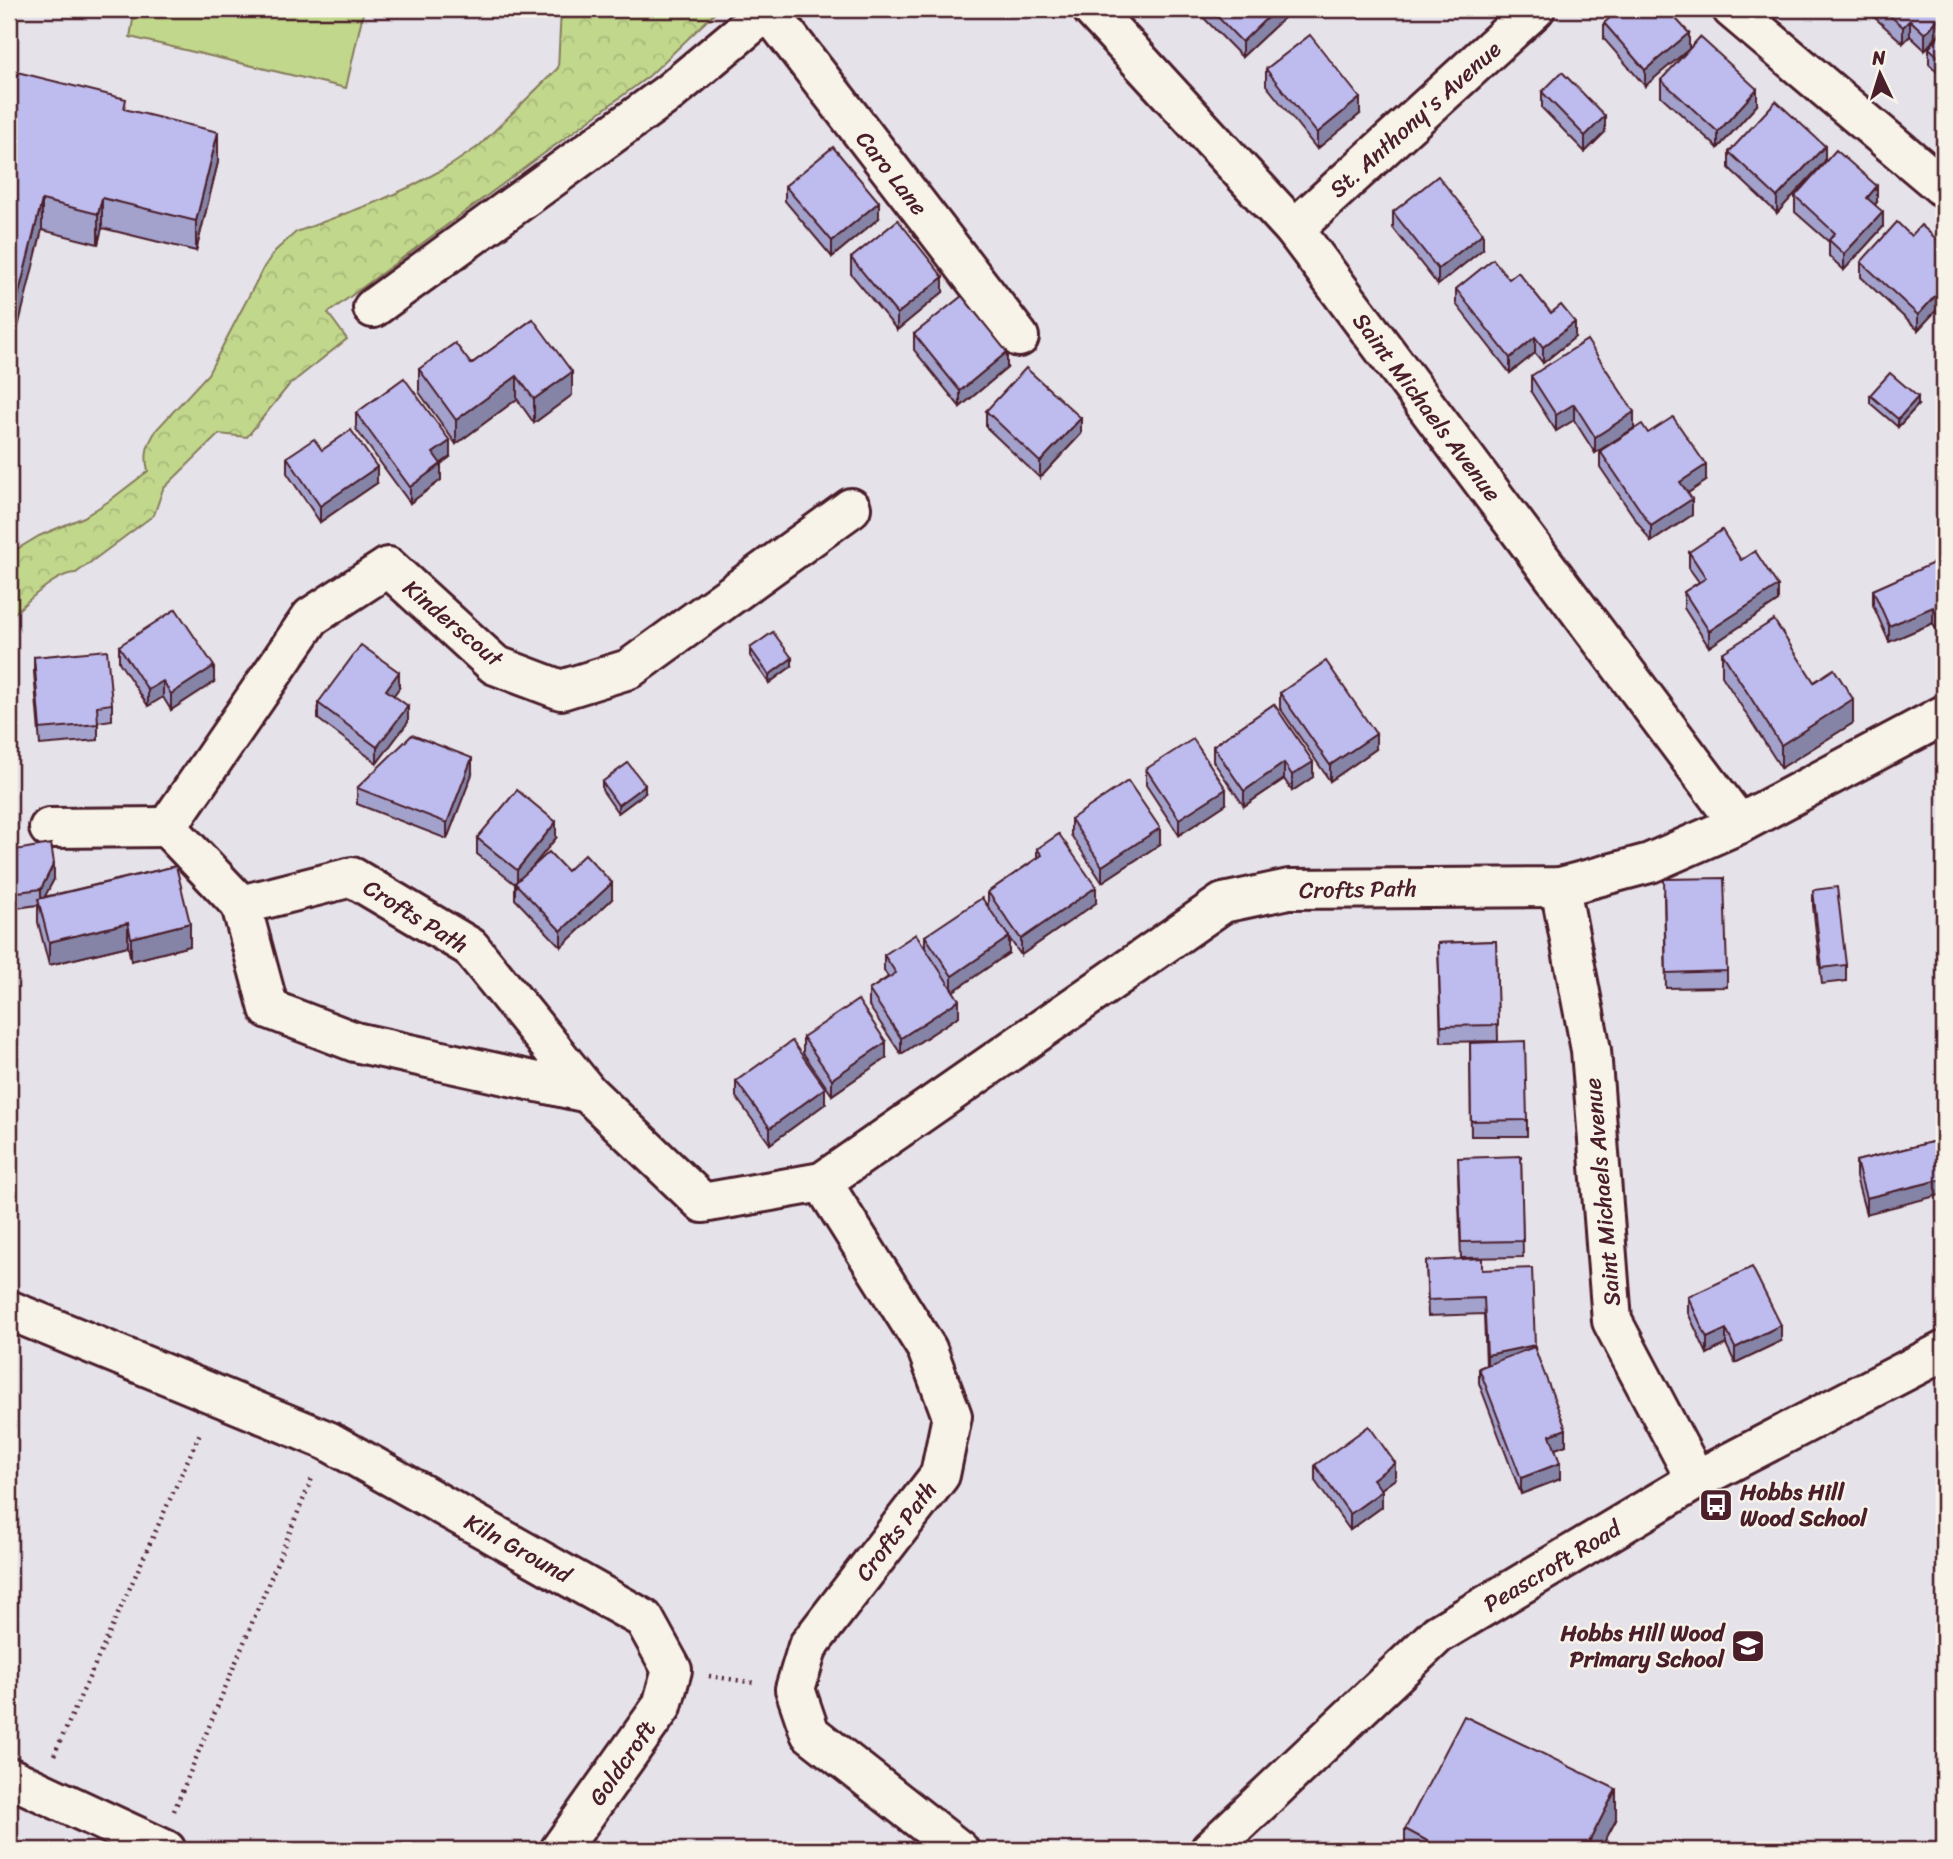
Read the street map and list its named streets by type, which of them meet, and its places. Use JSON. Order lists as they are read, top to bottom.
{
  "streets": {
    "street": [
      "St. Anthony's Avenue",
      "Caro Lane",
      "Saint Michaels Avenue",
      "Kinderscout",
      "Crofts Path",
      "Kiln Ground",
      "Peascroft Road",
      "Goldcroft"
    ]
  },
  "crossings": [
    ["St. Anthony's Avenue", "Saint Michaels Avenue"],
    ["Saint Michaels Avenue", "Crofts Path"],
    ["Saint Michaels Avenue", "Peascroft Road"],
    ["Kiln Ground", "Goldcroft"]
  ],
  "places": {
    "bus stop": ["Hobbs Hill Wood School"],
    "school or university": ["Hobbs Hill Wood Primary School"]
  },
  "north": "top"
}
